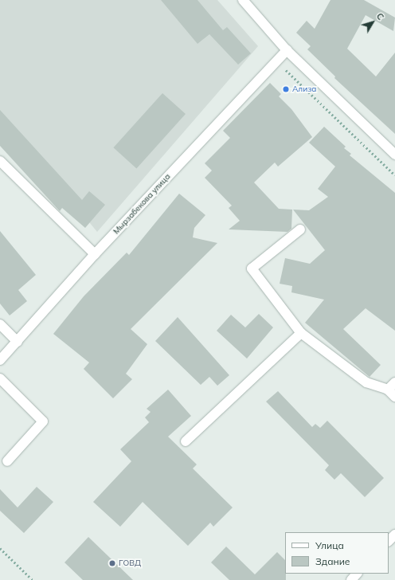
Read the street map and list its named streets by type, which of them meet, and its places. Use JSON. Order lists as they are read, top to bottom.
{
  "streets": {
    "street": ["Мырзабекова улица"]
  },
  "places": ["Ализа", "ГОВД"],
  "legend": ["Улица", "Здание"],
  "north": "top right"
}
